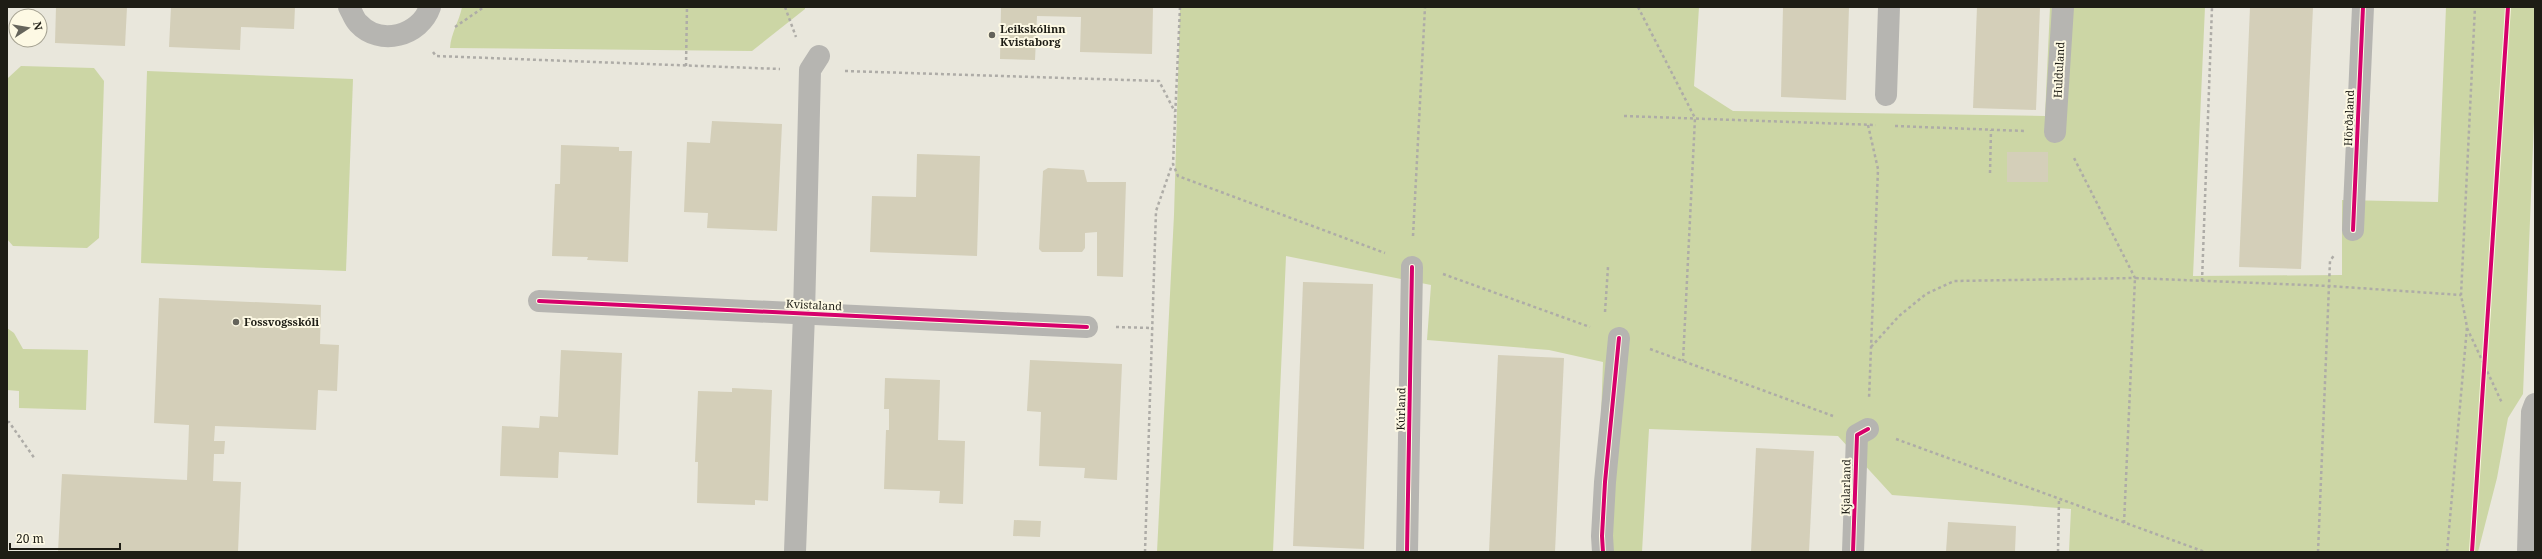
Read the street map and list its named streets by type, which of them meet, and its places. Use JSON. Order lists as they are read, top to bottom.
{
  "streets": {
    "street": [
      "Hulduland",
      "Hörðaland",
      "Kvistaland",
      "Kúrland",
      "Kjalarland"
    ]
  },
  "places": ["Leikskólinn Kvistaborg", "Fossvogsskóli"],
  "scale_bar": "20 m",
  "north": "right"
}
